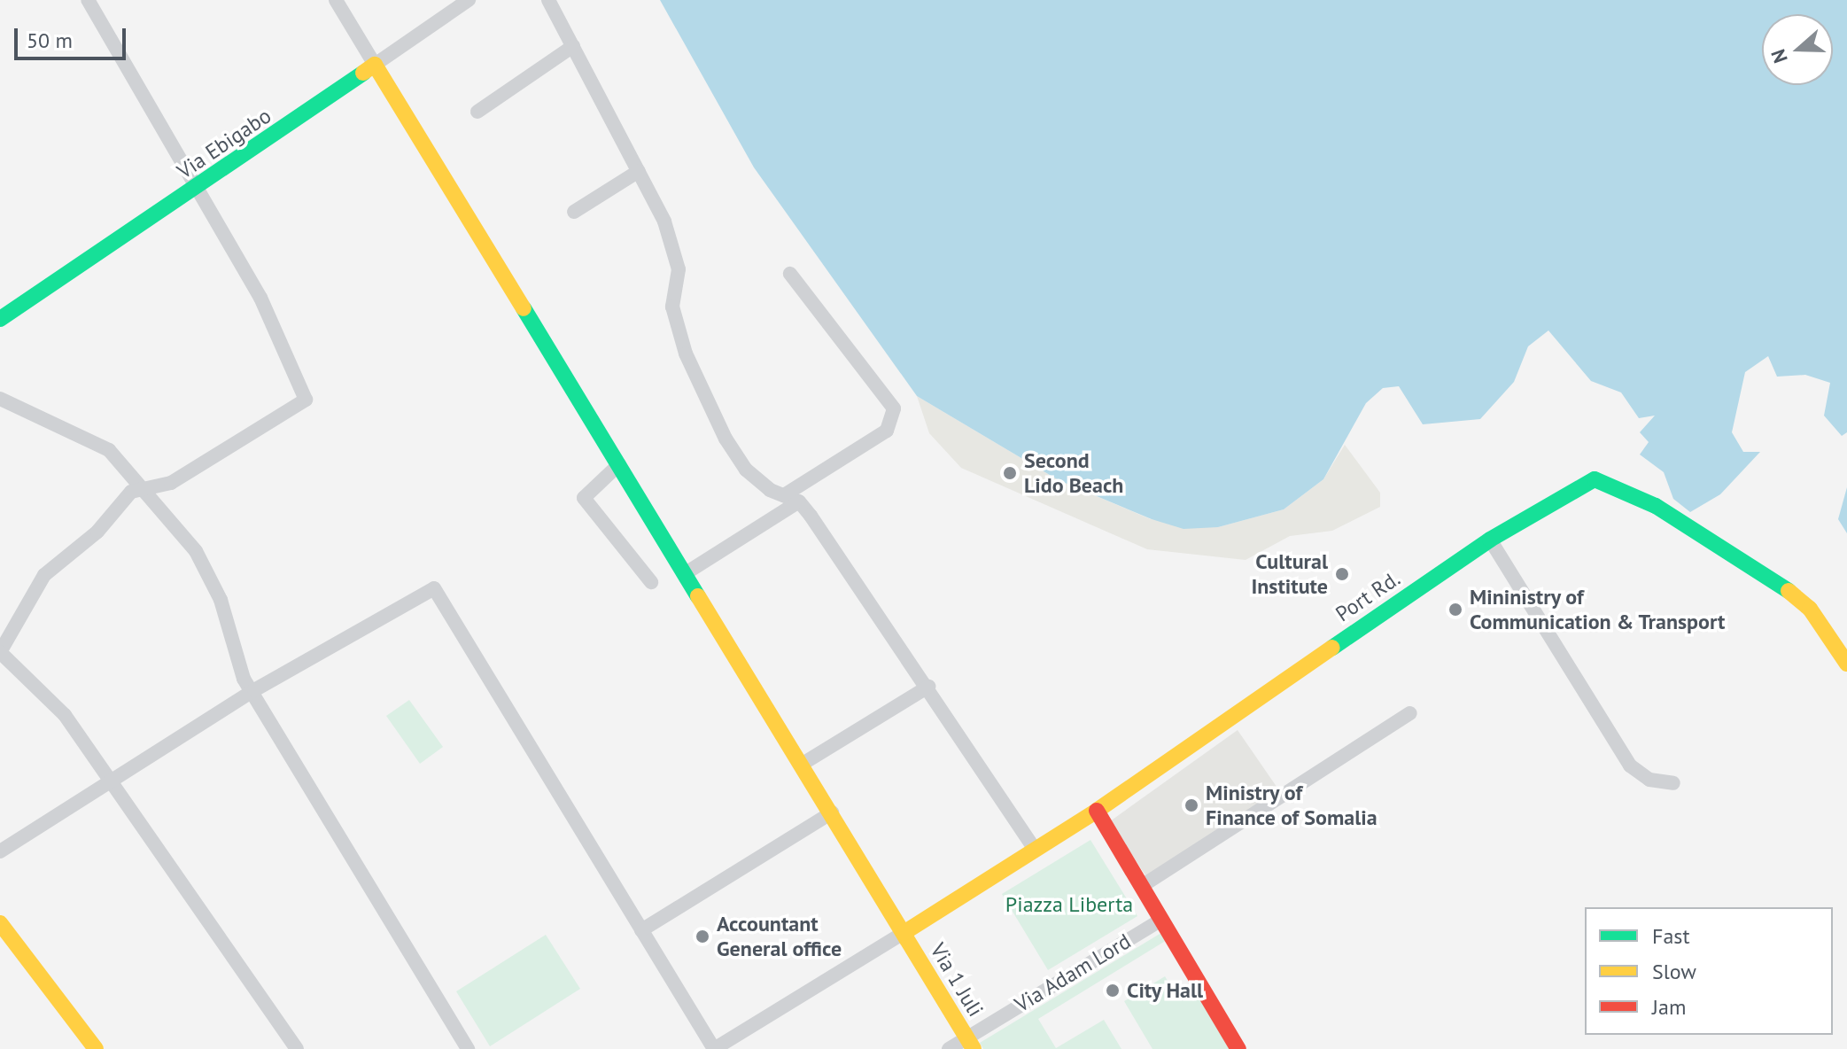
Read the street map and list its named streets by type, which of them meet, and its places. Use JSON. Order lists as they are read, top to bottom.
{
  "streets": {
    "main road": ["Via Ebigabo", "Port Rd.", "Via 1 Juli"],
    "street": ["Via Adam Lord"]
  },
  "crossings": [
    ["Via Ebigabo", "Via 1 Juli"],
    ["Port Rd.", "Via 1 Juli"],
    ["Via Adam Lord", "Via 1 Juli"]
  ],
  "parks": ["Piazza Liberta"],
  "places": [
    "Second Lido Beach",
    "Cultural Institute",
    "Mininistry of Communication & Transport",
    "Ministry of Finance of Somalia",
    "Accountant General office",
    "City Hall"
  ],
  "legend": ["Fast", "Slow", "Jam"],
  "scale_bar": "50 m",
  "north": "left"
}
